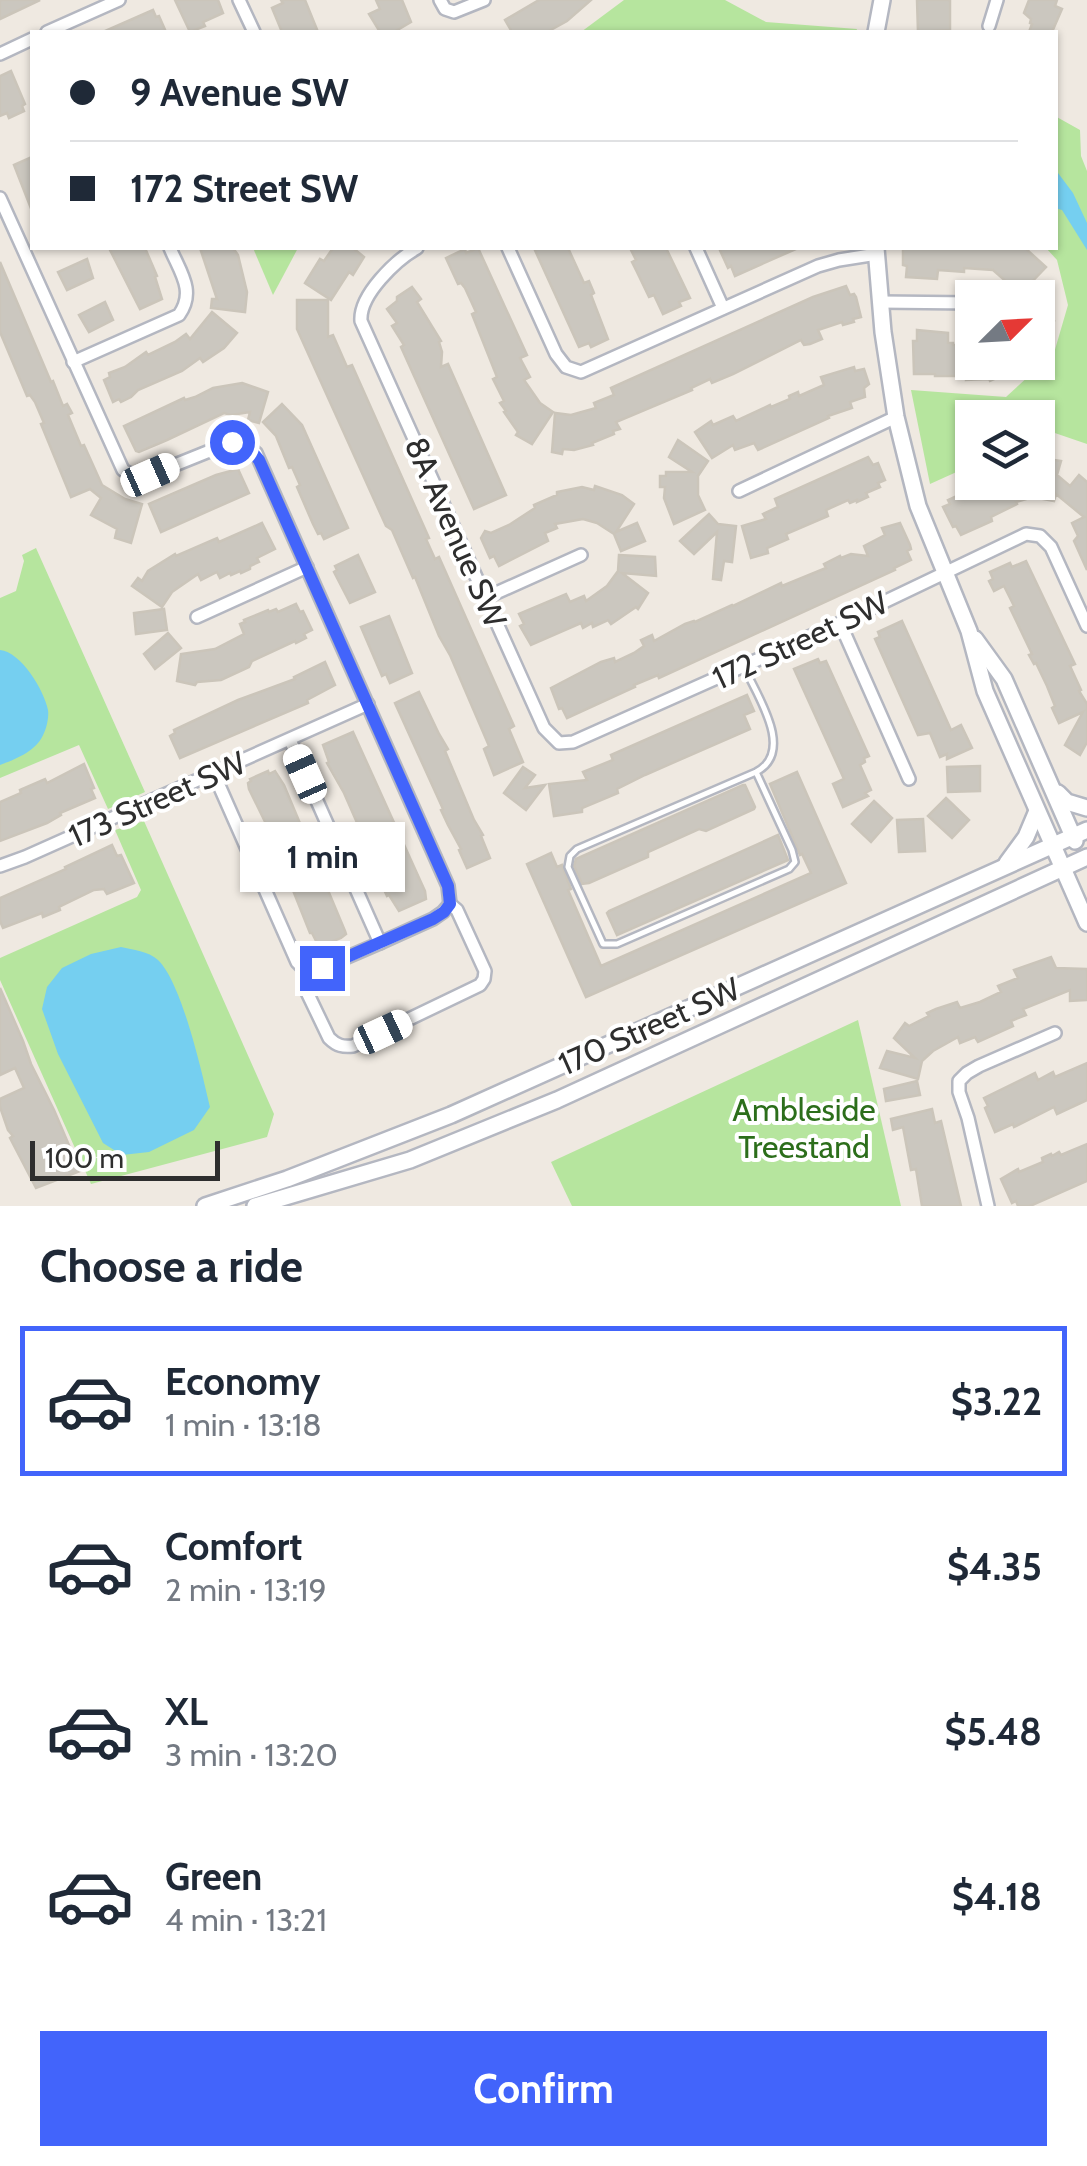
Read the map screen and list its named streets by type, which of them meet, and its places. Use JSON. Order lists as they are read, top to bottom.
{
  "streets": {
    "main road": ["170 Street SW"],
    "street": ["8A Avenue SW", "172 Street SW", "173 Street SW"]
  },
  "crossings": [
    ["8A Avenue SW", "172 Street SW"]
  ],
  "parks": ["Ambleside Treestand"],
  "scale_bar": "100 m",
  "north": "top right",
  "page": {
    "banner": ["9 Avenue SW", "172 Street SW"],
    "bubble": "1 min",
    "scale": "100 m",
    "heading": "Choose a ride",
    "list": [
      {
        "name": "Economy",
        "note": "1 min · 13:18",
        "value": "$3.22"
      },
      {
        "name": "Comfort",
        "note": "2 min · 13:19",
        "value": "$4.35"
      },
      {
        "name": "XL",
        "note": "3 min · 13:20",
        "value": "$5.48"
      },
      {
        "name": "Green",
        "note": "4 min · 13:21",
        "value": "$4.18"
      }
    ],
    "buttons": "Confirm"
  }
}
